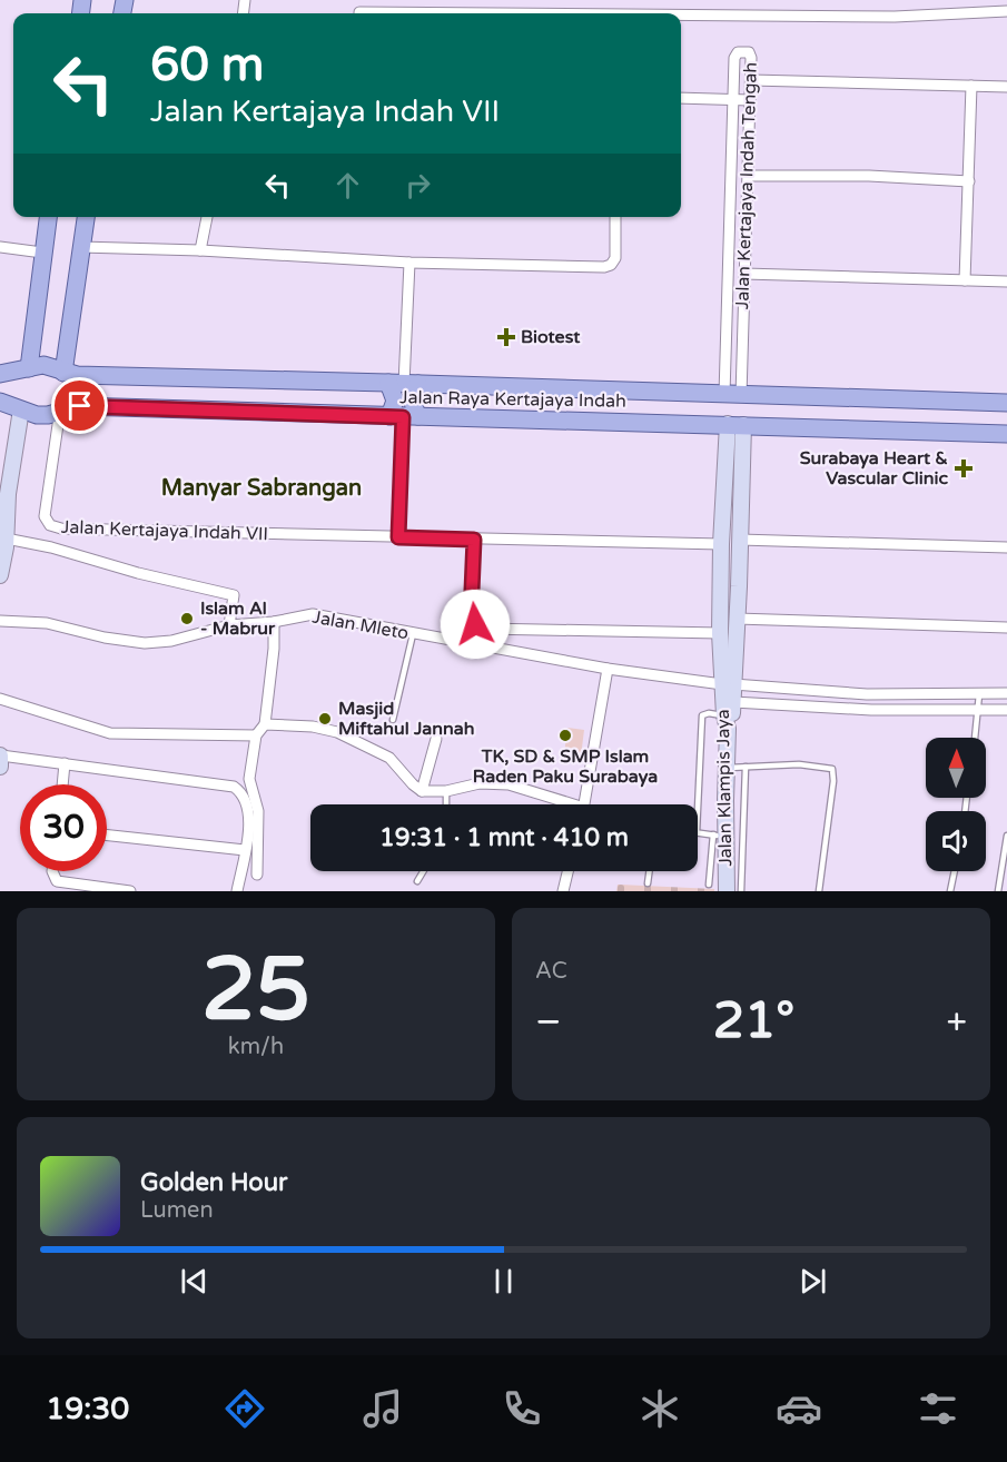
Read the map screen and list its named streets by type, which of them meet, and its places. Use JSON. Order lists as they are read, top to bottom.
{
  "streets": {
    "main road": ["Jalan Raya Kertajaya Indah", "Jalan Klampis Jaya"],
    "street": ["Jalan Kertajaya Indah Tengah", "Jalan Kertajaya Indah VII", "Jalan Mleto"]
  },
  "crossings": [
    ["Jalan Kertajaya Indah Tengah", "Jalan Raya Kertajaya Indah"],
    ["Jalan Raya Kertajaya Indah", "Jalan Kertajaya Indah VII"]
  ],
  "districts": ["Manyar Sabrangan"],
  "places": {
    "health": ["Biotest", "Surabaya Heart & Vascular Clinic"],
    "other": ["Islam Al - Mabrur", "Masjid Miftahul Jannah", "TK, SD & SMP Islam Raden Paku Surabaya"]
  },
  "north": "top",
  "page": {
    "turn": ["60 m", "Jalan Kertajaya Indah VII"],
    "limit": "30",
    "trip": "19:31 · 1 mnt · 410 m",
    "tile": [
      ["25", "km/h"],
      "AC"
    ],
    "heat": ["−", "21°", "+"],
    "song": ["Golden Hour", "Lumen"],
    "tabs": "19:30"
  }
}
